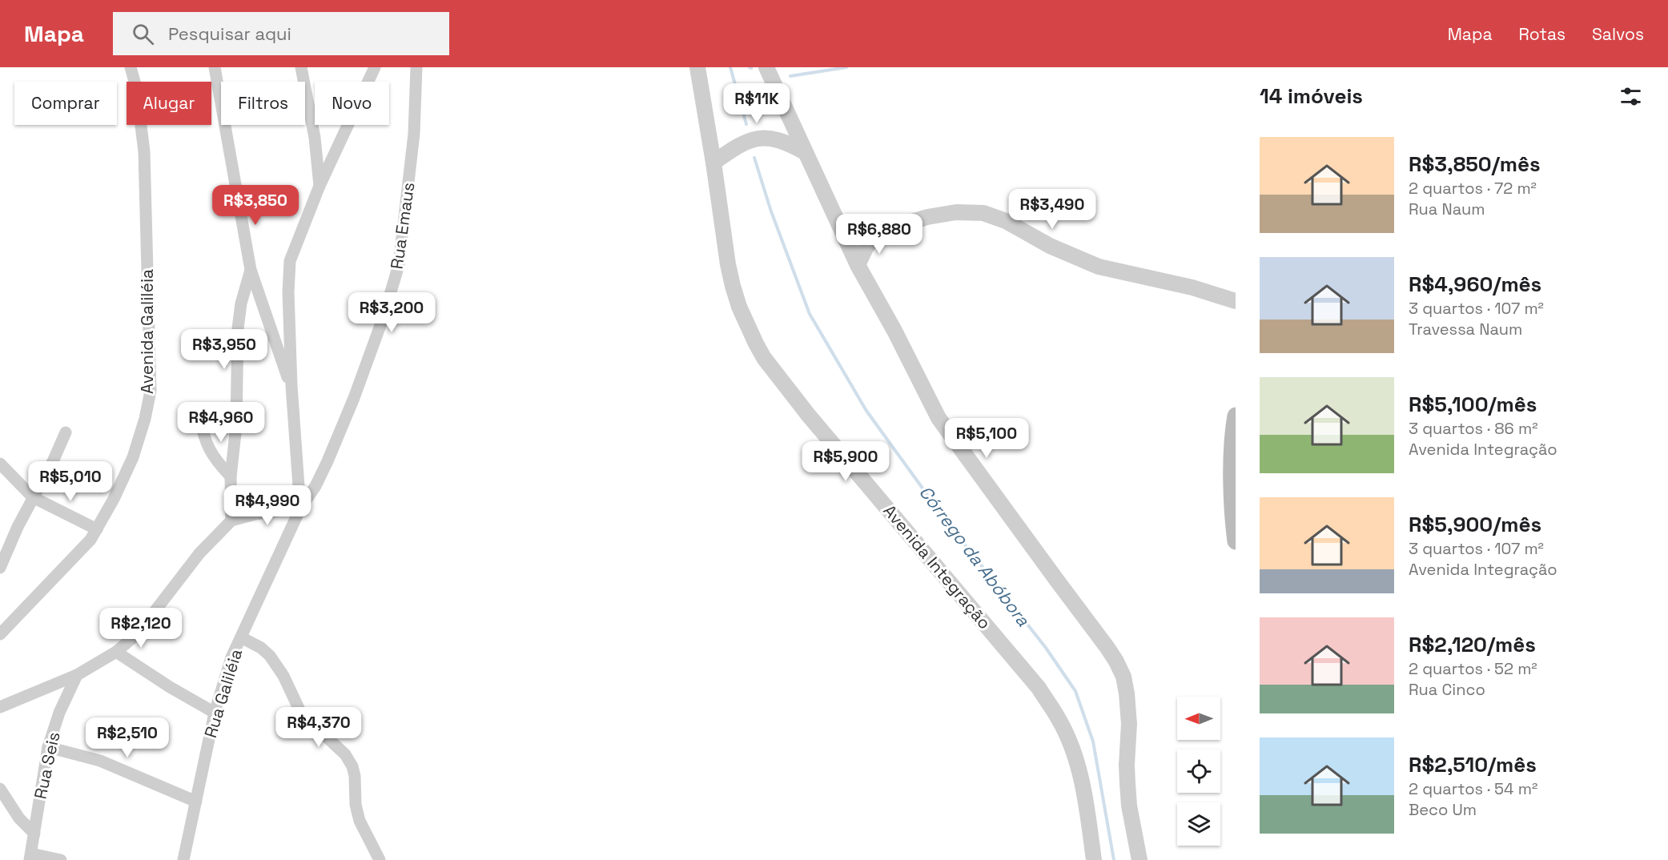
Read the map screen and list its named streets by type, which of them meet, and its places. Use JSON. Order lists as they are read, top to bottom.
{
  "streets": {
    "street": [
      "Rua Emaus",
      "Avenida Galiléia",
      "Avenida Integração",
      "Rua Galiléia",
      "Rua Seis"
    ]
  },
  "crossings": [
    ["Rua Emaus", "Rua Galiléia"]
  ],
  "water": ["Córrego da Abóbora"],
  "north": "left",
  "page": {
    "header": "Mapa",
    "search": "Pesquisar aqui",
    "nav": ["Mapa", "Rotas", "Salvos"],
    "heading": "14 imóveis",
    "chip": [
      "Comprar",
      "Alugar",
      "Filtros",
      "Novo"
    ],
    "price": [
      "R$11K",
      "R$3,850",
      "R$3,490",
      "R$6,880",
      "R$3,200",
      "R$3,950",
      "R$4,960",
      "R$5,100",
      "R$5,900",
      "R$5,010",
      "R$4,990",
      "R$2,120",
      "R$4,370",
      "R$2,510"
    ],
    "list": [
      {
        "name": "R$3,850/mês",
        "note": "2 quartos · 72 m² · Rua Naum"
      },
      {
        "name": "R$4,960/mês",
        "note": "3 quartos · 107 m² · Travessa Naum"
      },
      {
        "name": "R$5,100/mês",
        "note": "3 quartos · 86 m² · Avenida Integração"
      },
      {
        "name": "R$5,900/mês",
        "note": "3 quartos · 107 m² · Avenida Integração"
      },
      {
        "name": "R$2,120/mês",
        "note": "2 quartos · 52 m² · Rua Cinco"
      },
      {
        "name": "R$2,510/mês",
        "note": "2 quartos · 54 m² · Beco Um"
      }
    ]
  }
}
